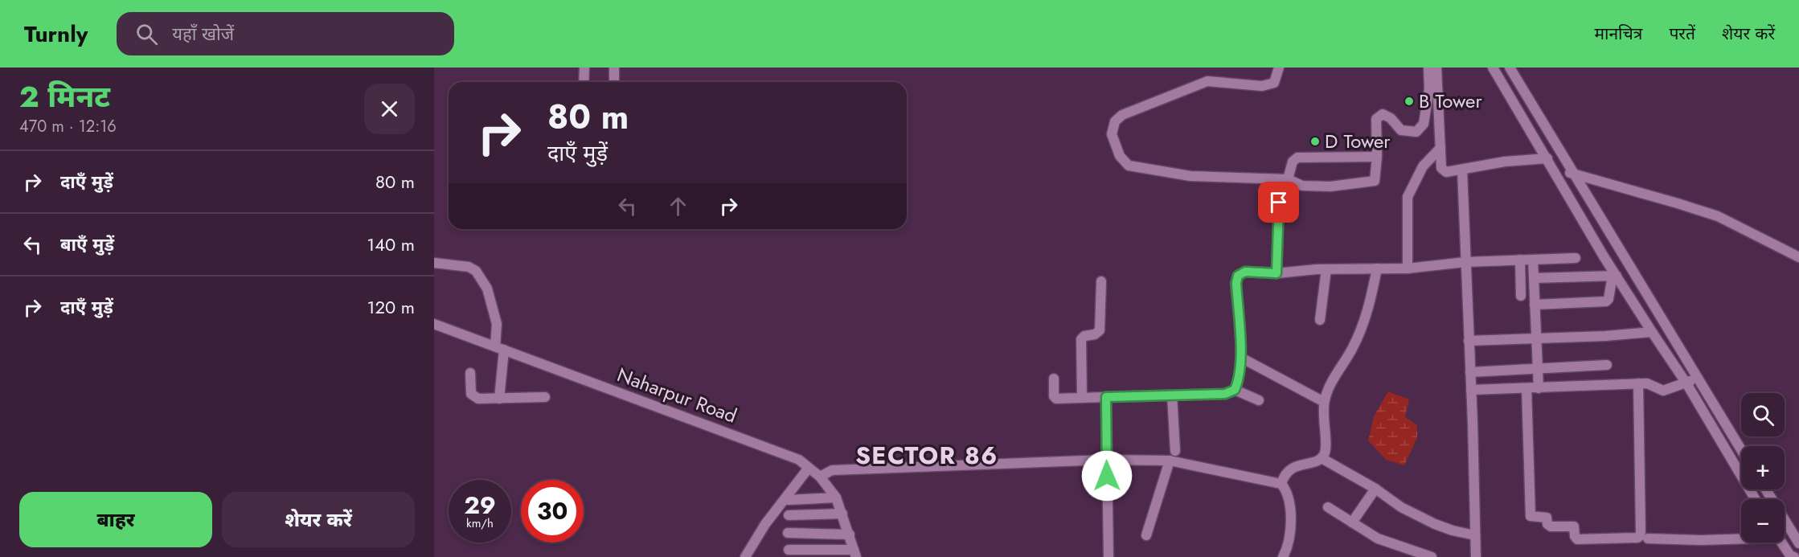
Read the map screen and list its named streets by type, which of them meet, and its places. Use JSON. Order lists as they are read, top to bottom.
{
  "streets": {
    "street": ["Naharpur Road"]
  },
  "districts": ["SECTOR 86"],
  "places": ["B Tower", "D Tower"],
  "page": {
    "header": "Turnly",
    "search": "यहाँ खोजें",
    "nav": ["मानचित्र", "परतें", "शेयर करें"],
    "heading": ["2 मिनट", "470 m · 12:16"],
    "turn": ["80 m", "दाएँ मुड़ें"],
    "list": [
      {
        "name": "दाएँ मुड़ें",
        "value": "80 m"
      },
      {
        "name": "बाएँ मुड़ें",
        "value": "140 m"
      },
      {
        "name": "दाएँ मुड़ें",
        "value": "120 m"
      }
    ],
    "map_buttons": ["+", "−"],
    "speed": "29 km/h",
    "limit": "30",
    "buttons": ["बाहर", "शेयर करें"]
  }
}
